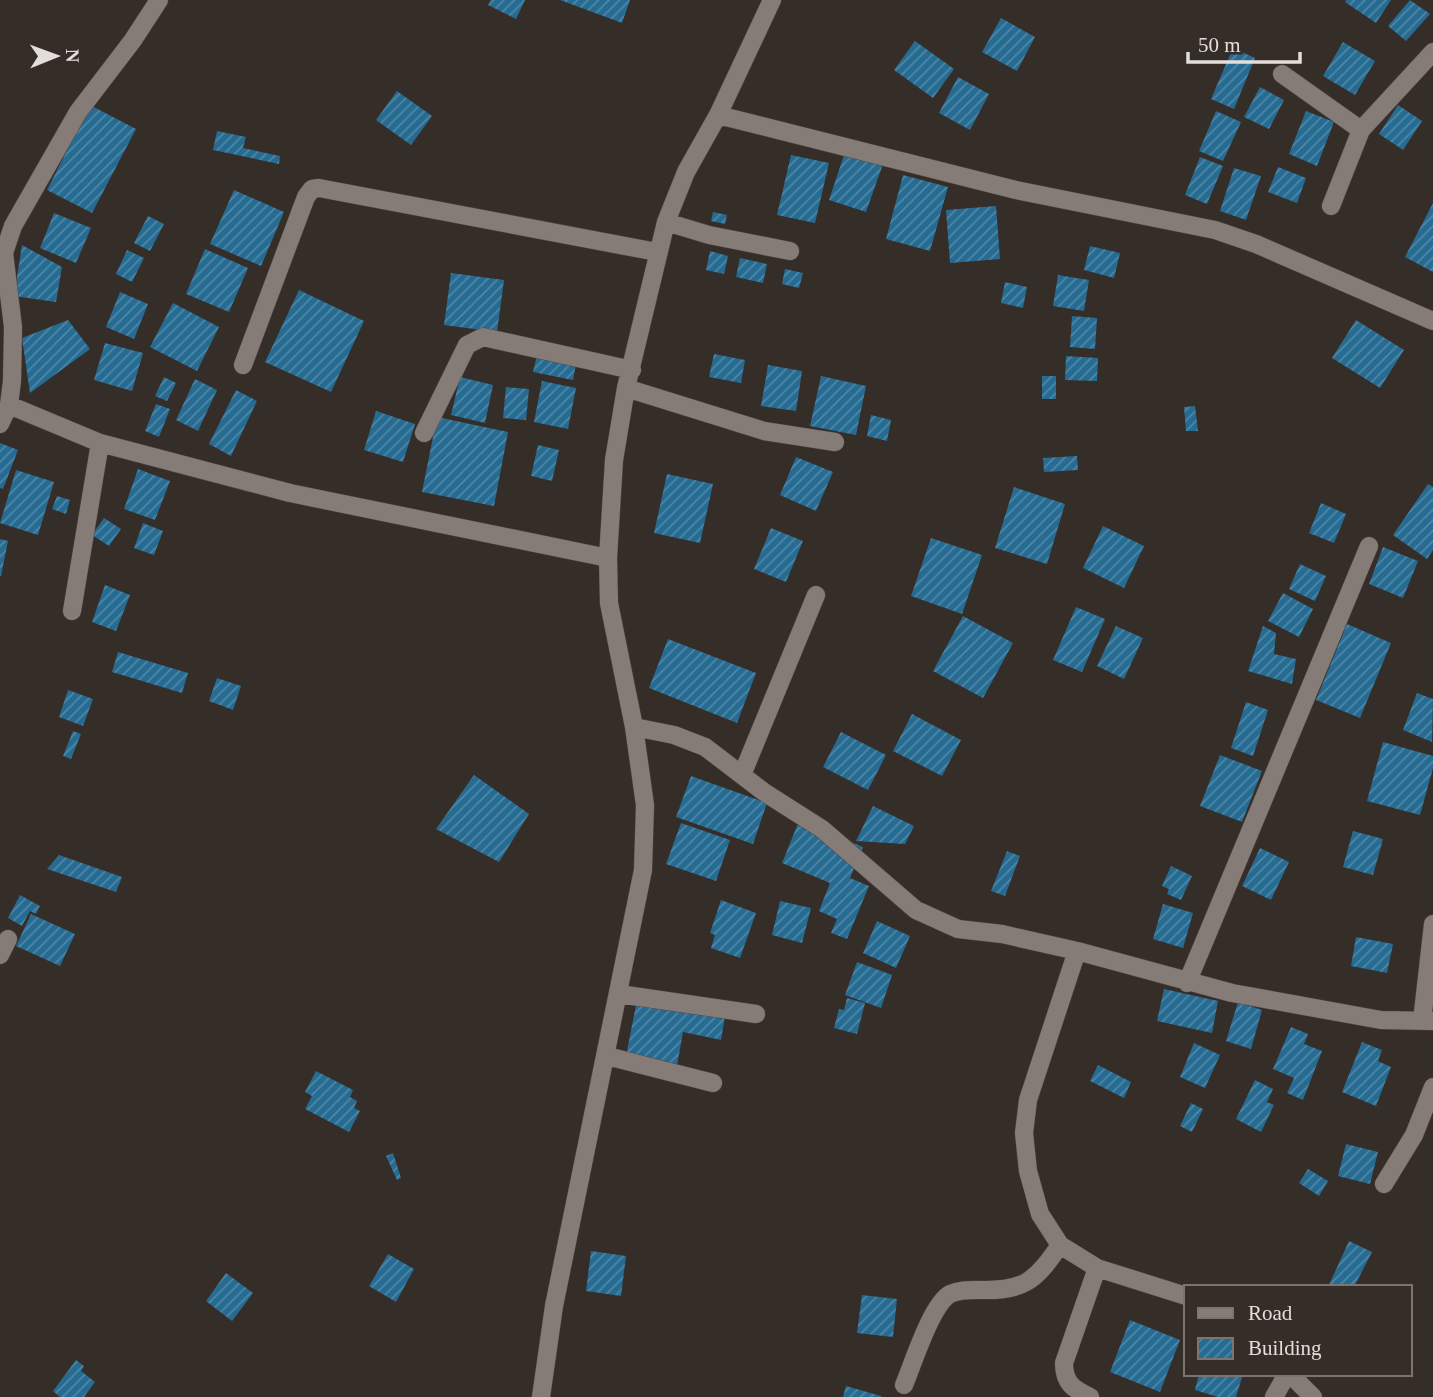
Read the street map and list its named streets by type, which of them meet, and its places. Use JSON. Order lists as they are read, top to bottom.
{
  "legend": ["Road", "Building"],
  "scale_bar": "50 m",
  "north": "right"
}
